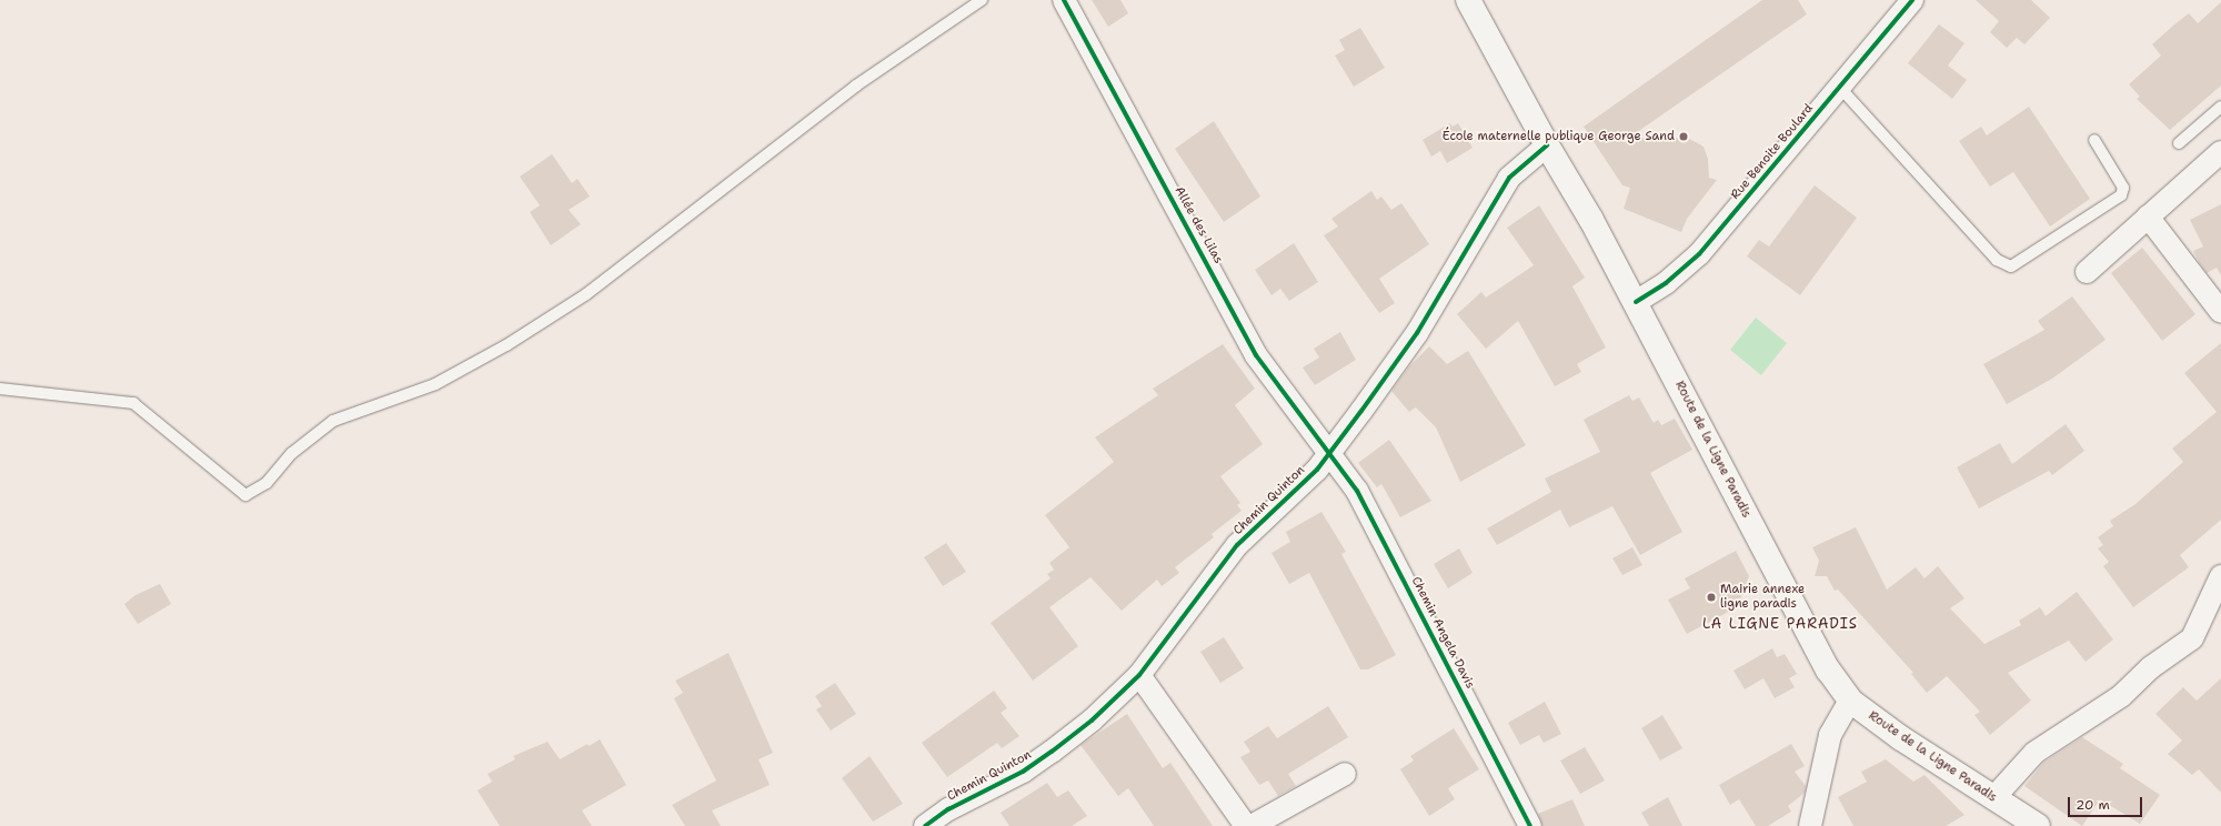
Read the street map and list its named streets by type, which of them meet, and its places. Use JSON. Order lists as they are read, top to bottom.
{
  "streets": {
    "main road": ["Route de la Ligne Paradis"],
    "street": [
      "Rue Benoite Boulard",
      "Allée des Lilas",
      "Chemin Quinton",
      "Chemin Angela Davis"
    ]
  },
  "crossings": [
    ["Rue Benoite Boulard", "Route de la Ligne Paradis"],
    ["Allée des Lilas", "Chemin Quinton"],
    ["Allée des Lilas", "Chemin Angela Davis"],
    ["Route de la Ligne Paradis", "Chemin Quinton"],
    ["Chemin Quinton", "Chemin Angela Davis"]
  ],
  "districts": ["LA LIGNE PARADIS"],
  "places": ["École maternelle publique George Sand", "Mairie annexe ligne paradis"],
  "scale_bar": "20 m"
}
